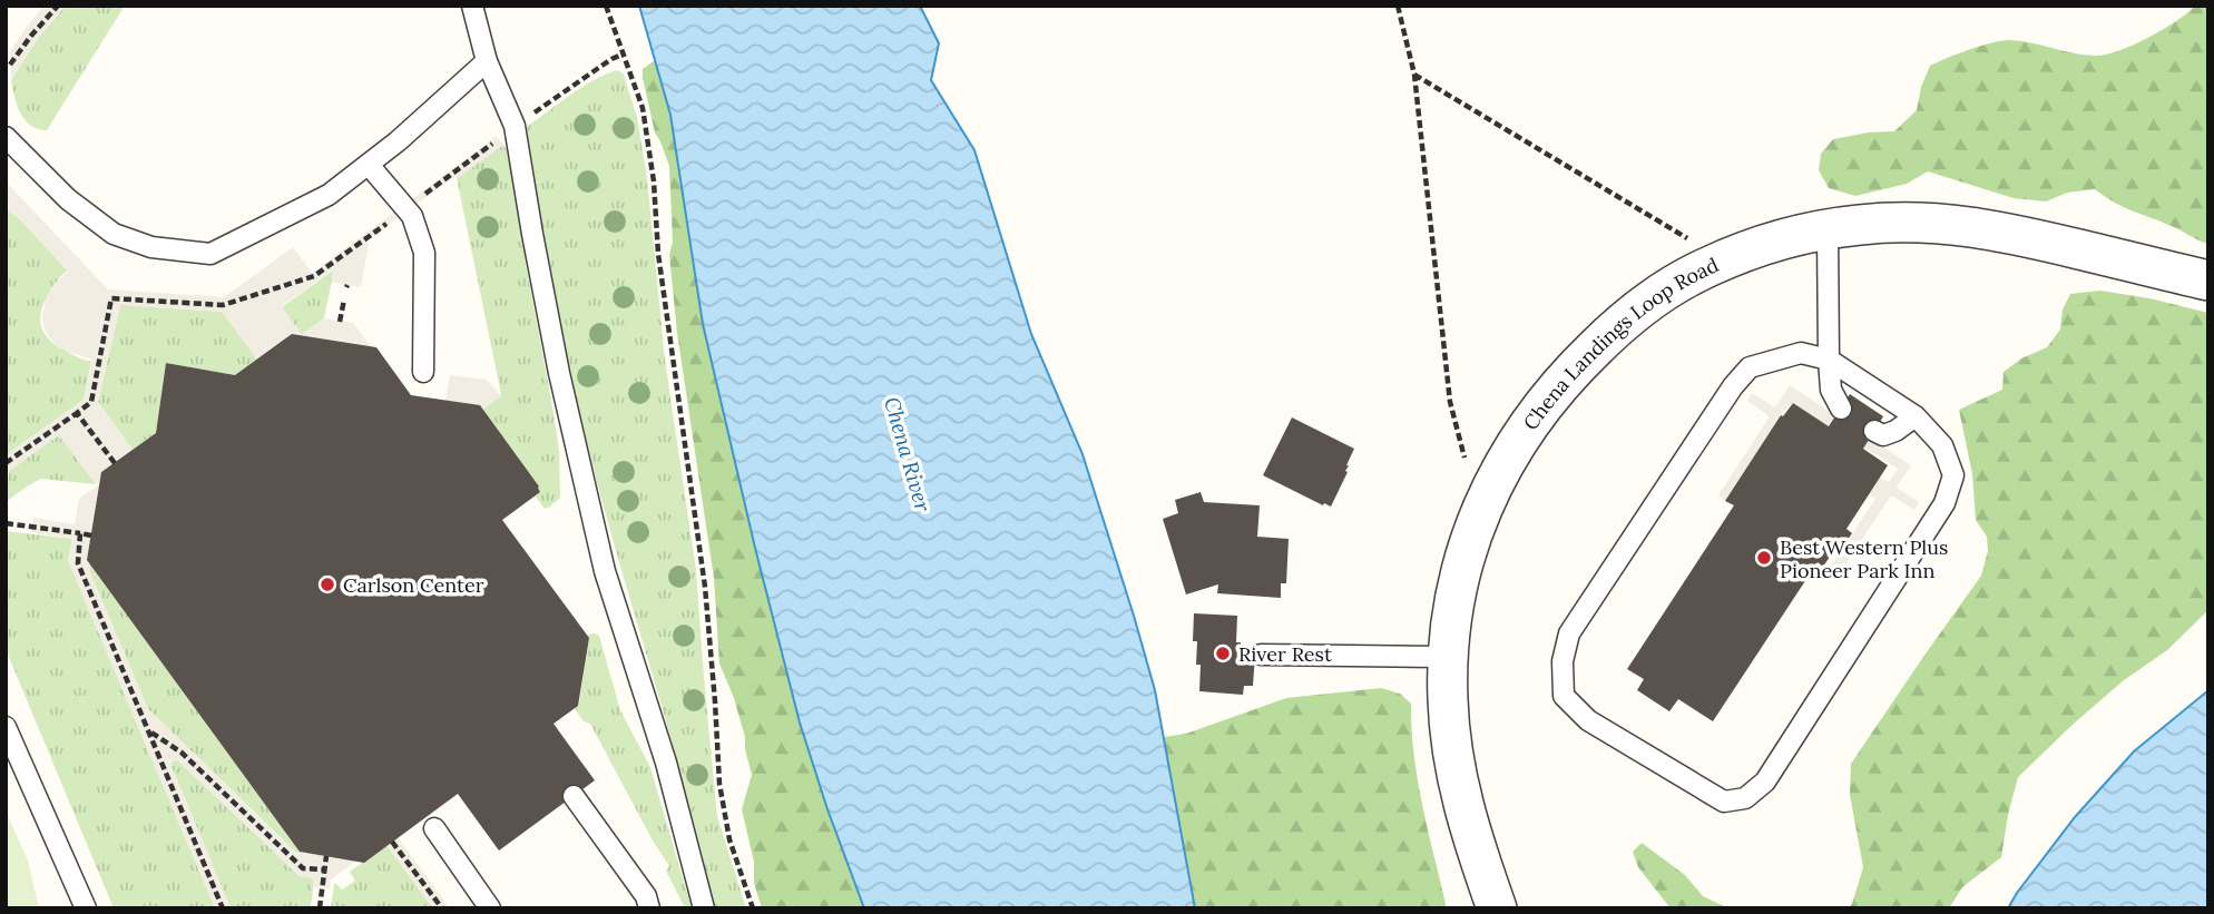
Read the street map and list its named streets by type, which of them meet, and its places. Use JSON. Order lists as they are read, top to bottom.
{
  "streets": {
    "street": ["Chena Landings Loop Road"]
  },
  "water": ["Chena River"],
  "places": ["Best Western Plus Pioneer Park Inn", "Carlson Center", "River Rest"]
}
